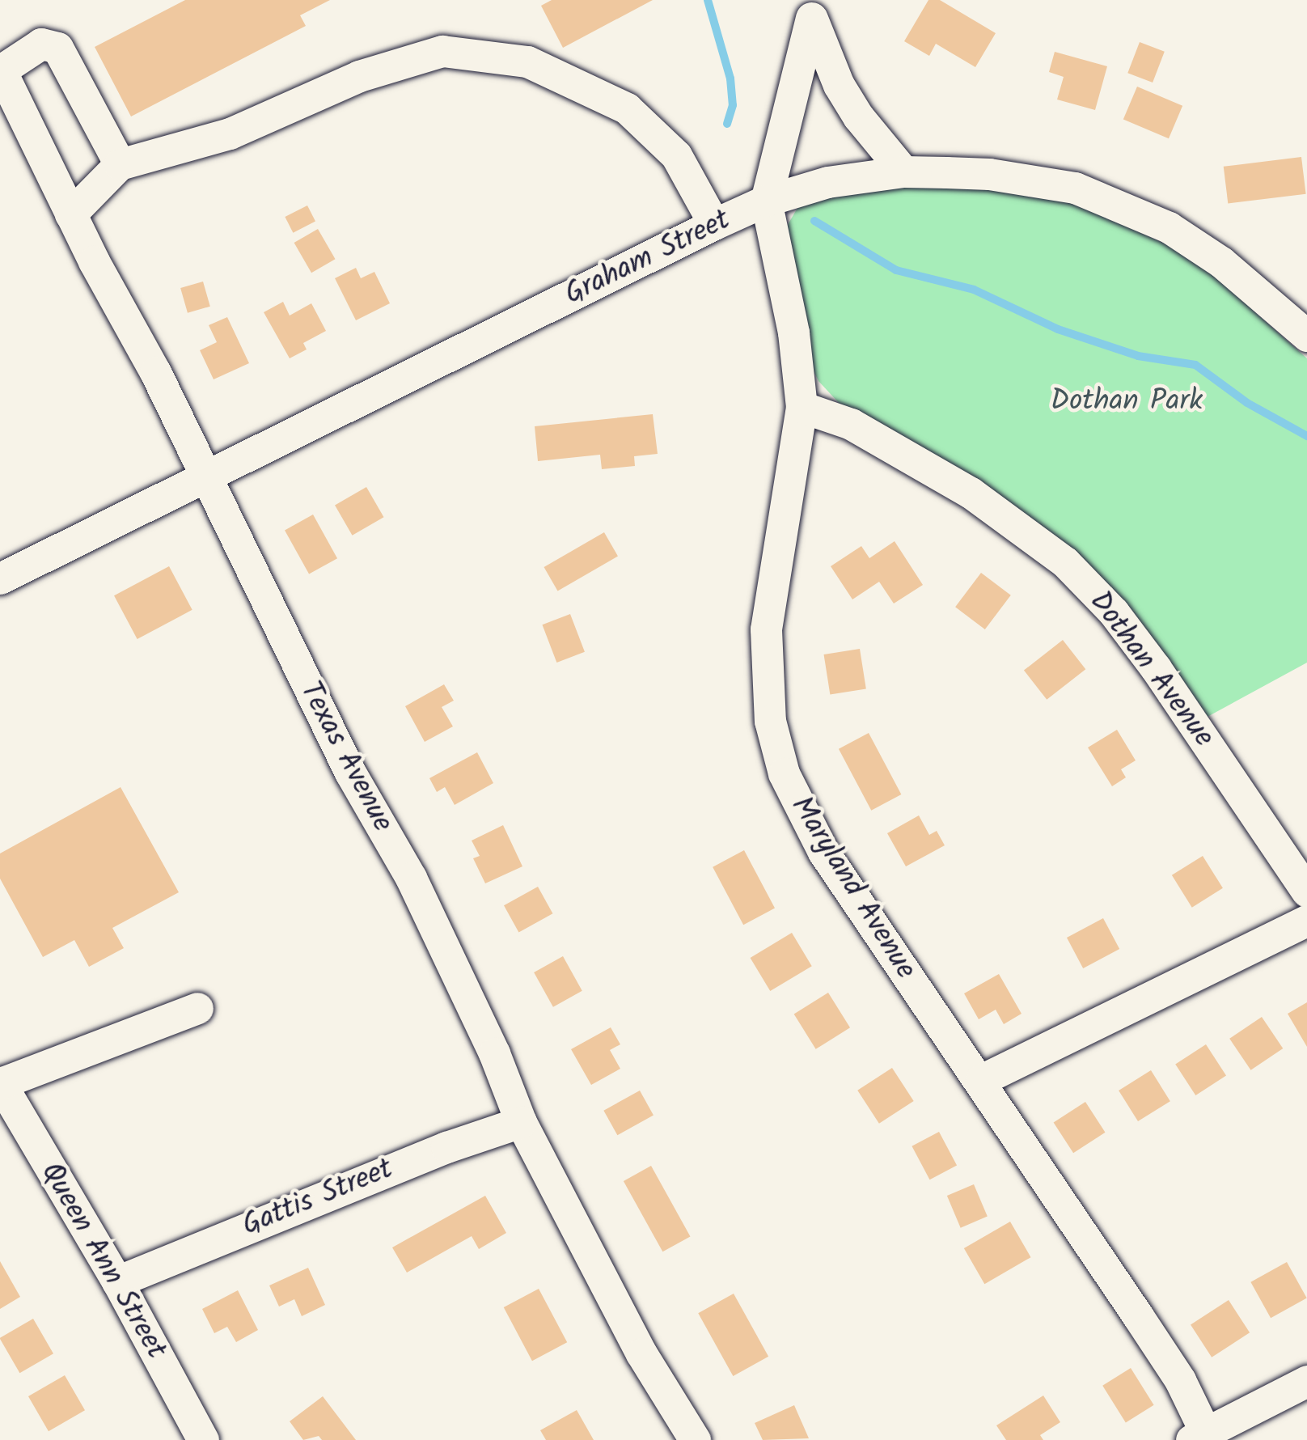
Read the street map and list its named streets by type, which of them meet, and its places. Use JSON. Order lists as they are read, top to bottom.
{
  "streets": {
    "street": [
      "Graham Street",
      "Dothan Avenue",
      "Texas Avenue",
      "Maryland Avenue",
      "Gattis Street",
      "Queen Ann Street"
    ]
  },
  "crossings": [
    ["Graham Street", "Texas Avenue"],
    ["Graham Street", "Maryland Avenue"],
    ["Dothan Avenue", "Maryland Avenue"],
    ["Texas Avenue", "Gattis Street"],
    ["Gattis Street", "Queen Ann Street"]
  ],
  "parks": ["Dothan Park"]
}
